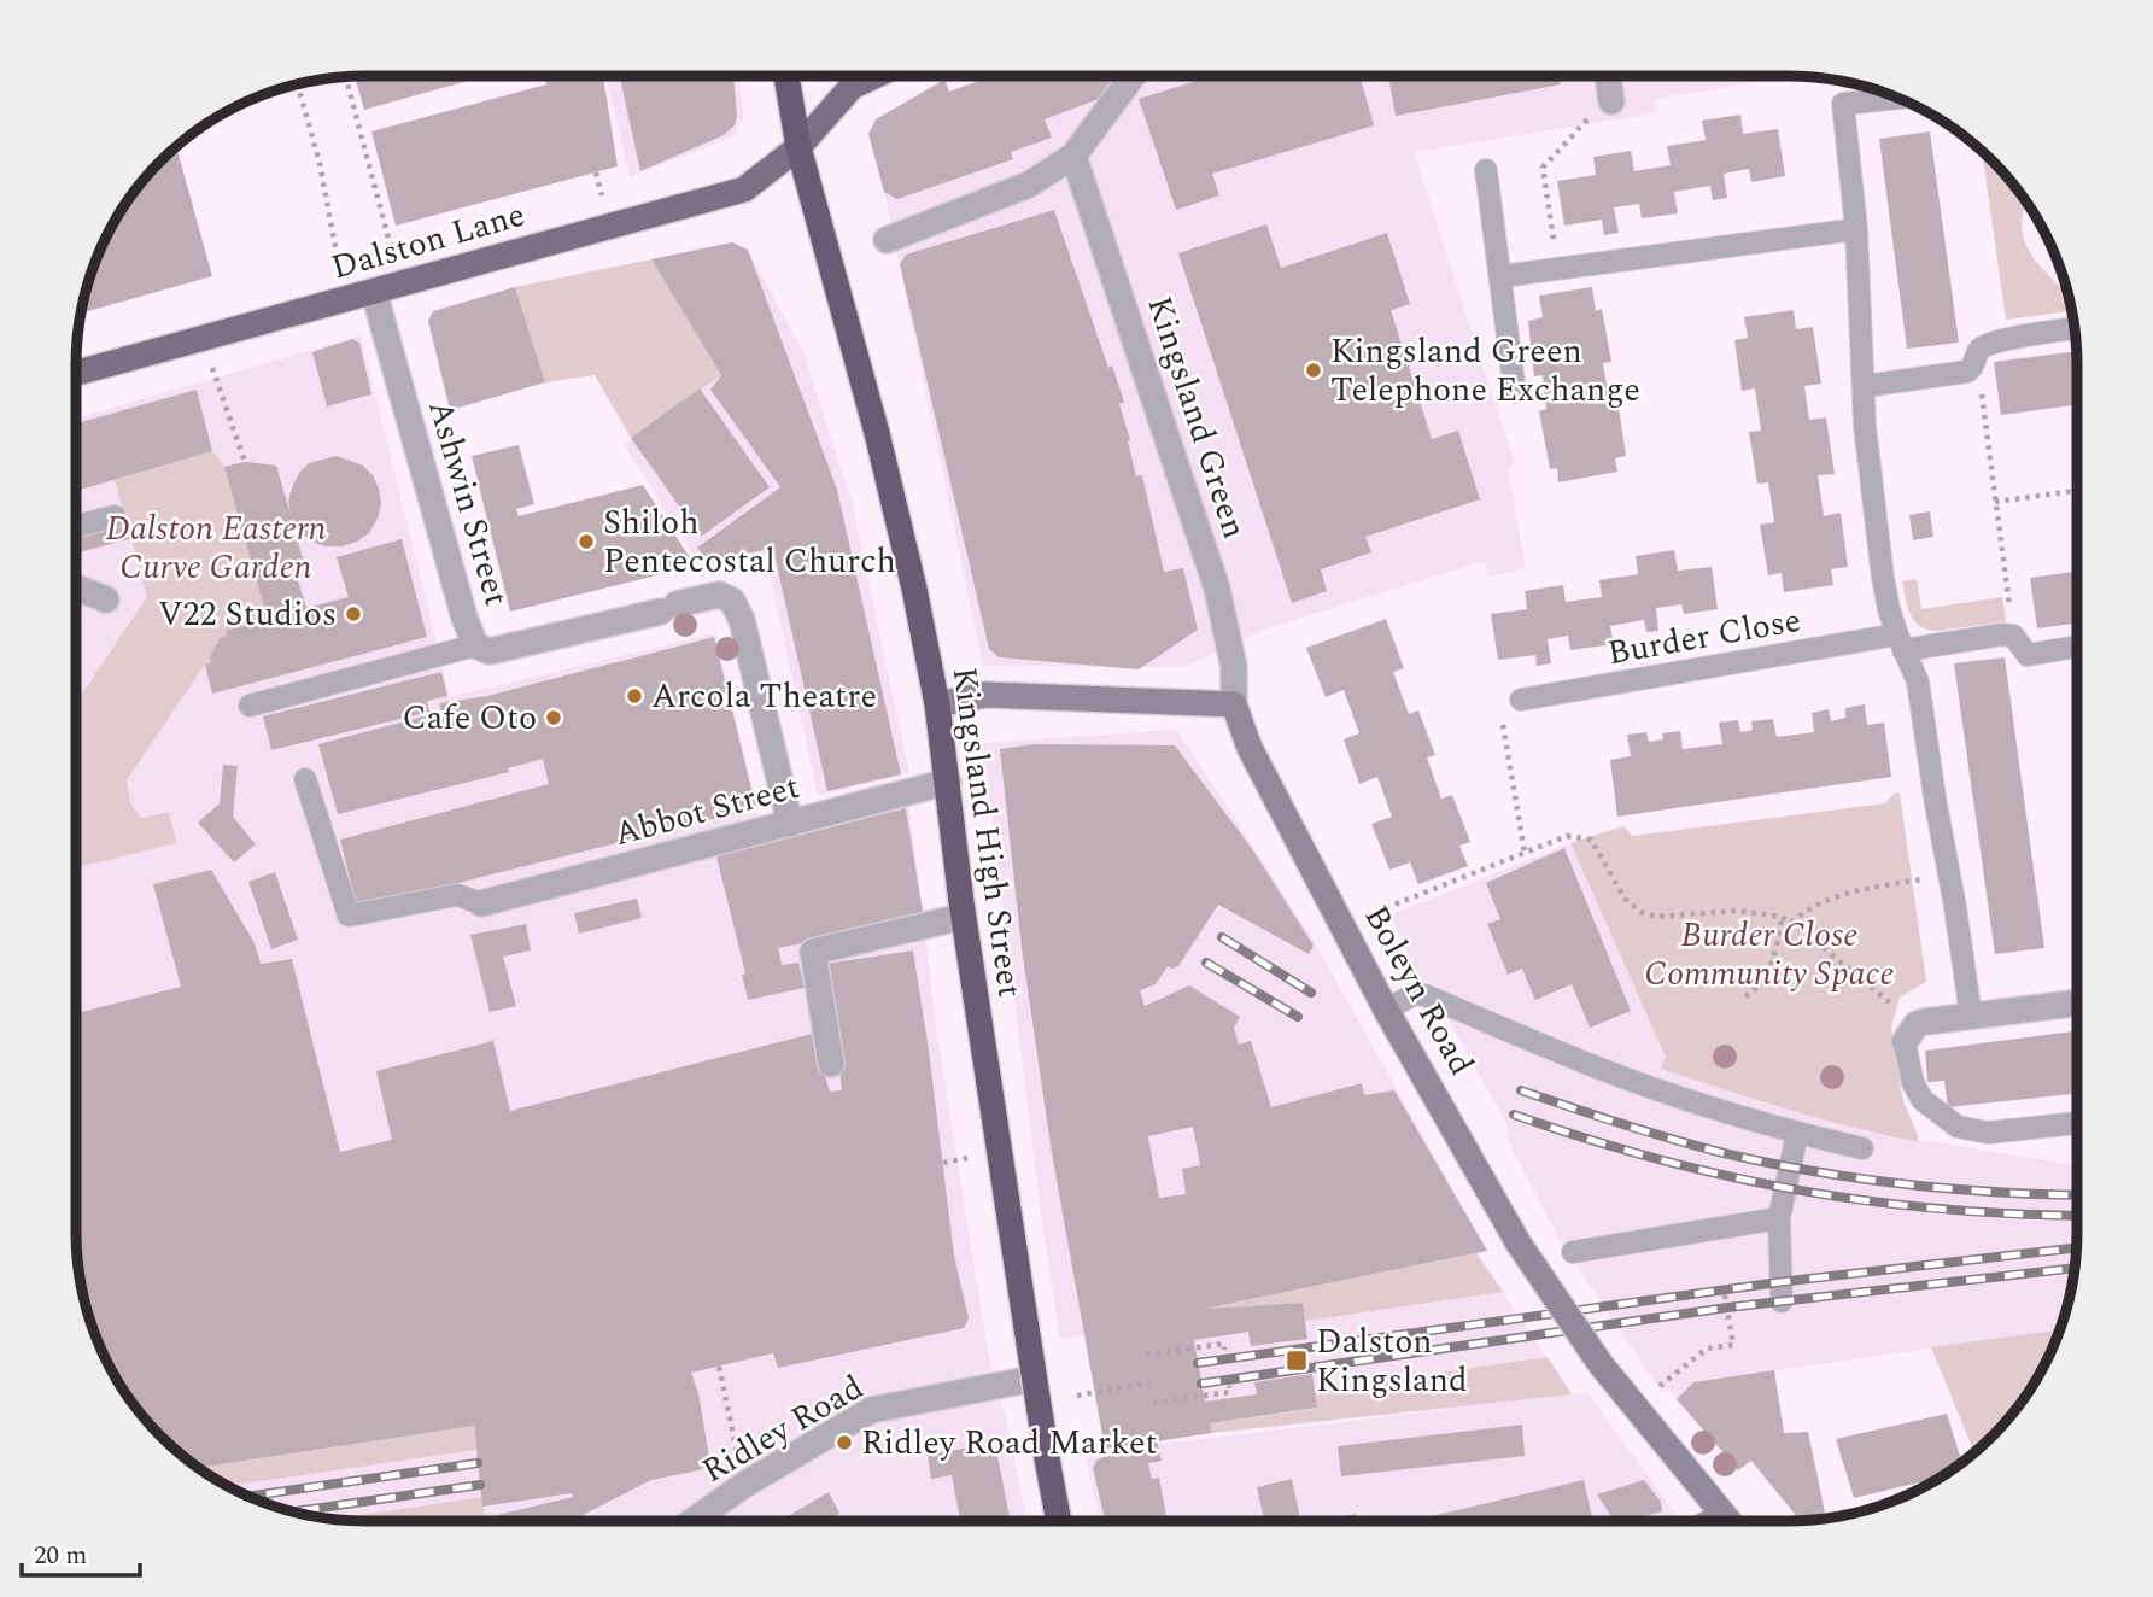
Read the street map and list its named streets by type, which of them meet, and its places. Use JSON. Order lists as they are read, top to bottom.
{
  "streets": {
    "highway": ["Kingsland High Street"],
    "main road": ["Dalston Lane"],
    "street": [
      "Kingsland Green",
      "Ashwin Street",
      "Abbot Street",
      "Boleyn Road",
      "Ridley Road"
    ],
    "lane": ["Burder Close"]
  },
  "crossings": [
    ["Dalston Lane", "Ashwin Street"],
    ["Dalston Lane", "Kingsland High Street"],
    ["Kingsland Green", "Boleyn Road"],
    ["Ashwin Street", "Abbot Street"],
    ["Abbot Street", "Kingsland High Street"],
    ["Kingsland High Street", "Ridley Road"]
  ],
  "parks": ["Dalston Eastern Curve Garden", "Burder Close Community Space"],
  "places": {
    "other": [
      "Kingsland Green Telephone Exchange",
      "Shiloh Pentecostal Church",
      "V22 Studios",
      "Arcola Theatre",
      "Cafe Oto",
      "Ridley Road Market"
    ],
    "transit": ["Dalston Kingsland"]
  },
  "scale_bar": "20 m"
}
